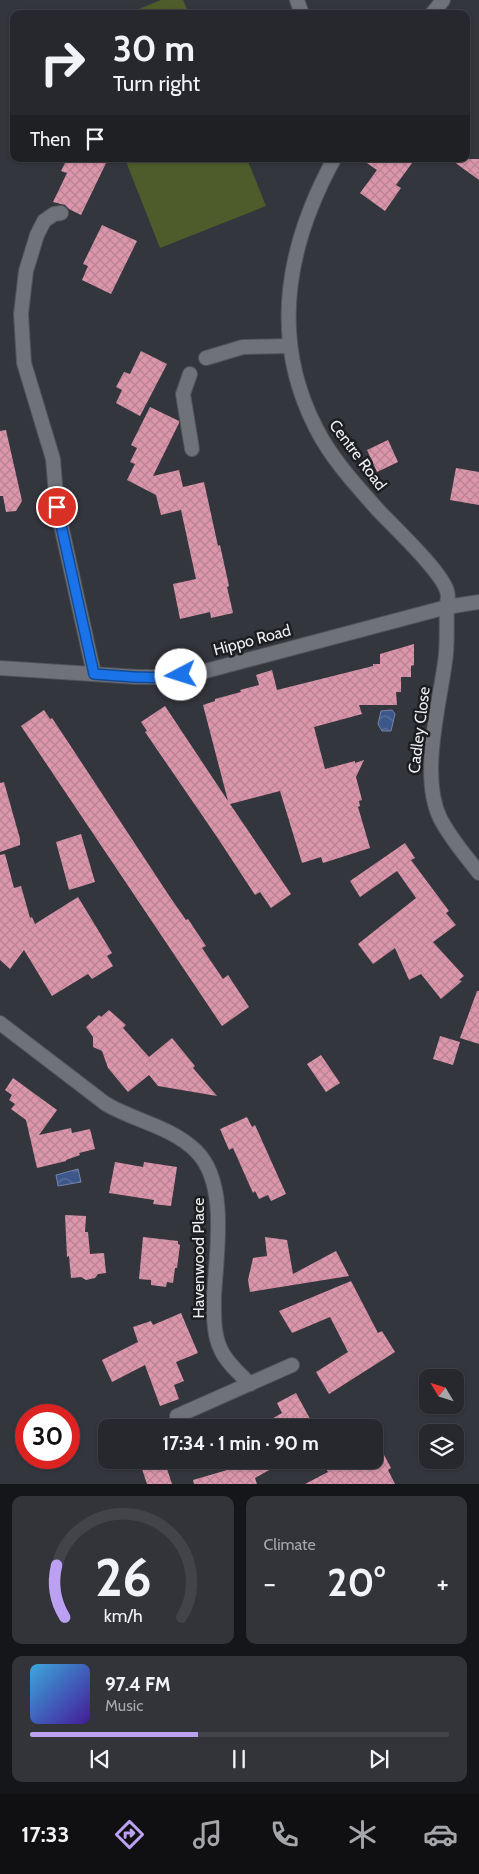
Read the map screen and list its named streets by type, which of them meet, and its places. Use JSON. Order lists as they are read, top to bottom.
{
  "streets": {
    "street": [
      "Centre Road",
      "Hippo Road",
      "Cadley Close",
      "Havenwood Place"
    ]
  },
  "crossings": [
    ["Centre Road", "Hippo Road"],
    ["Centre Road", "Cadley Close"],
    ["Hippo Road", "Cadley Close"]
  ],
  "north": "top left",
  "page": {
    "turn": ["30 m", "Turn right"],
    "then": "Then",
    "limit": "30",
    "trip": "17:34 · 1 min · 90 m",
    "tile": "Climate",
    "heat": ["−", "20°", "+"],
    "song": ["97.4 FM", "Music"],
    "tabs": "17:33",
    "gauge": ["26", "km/h"]
  }
}
